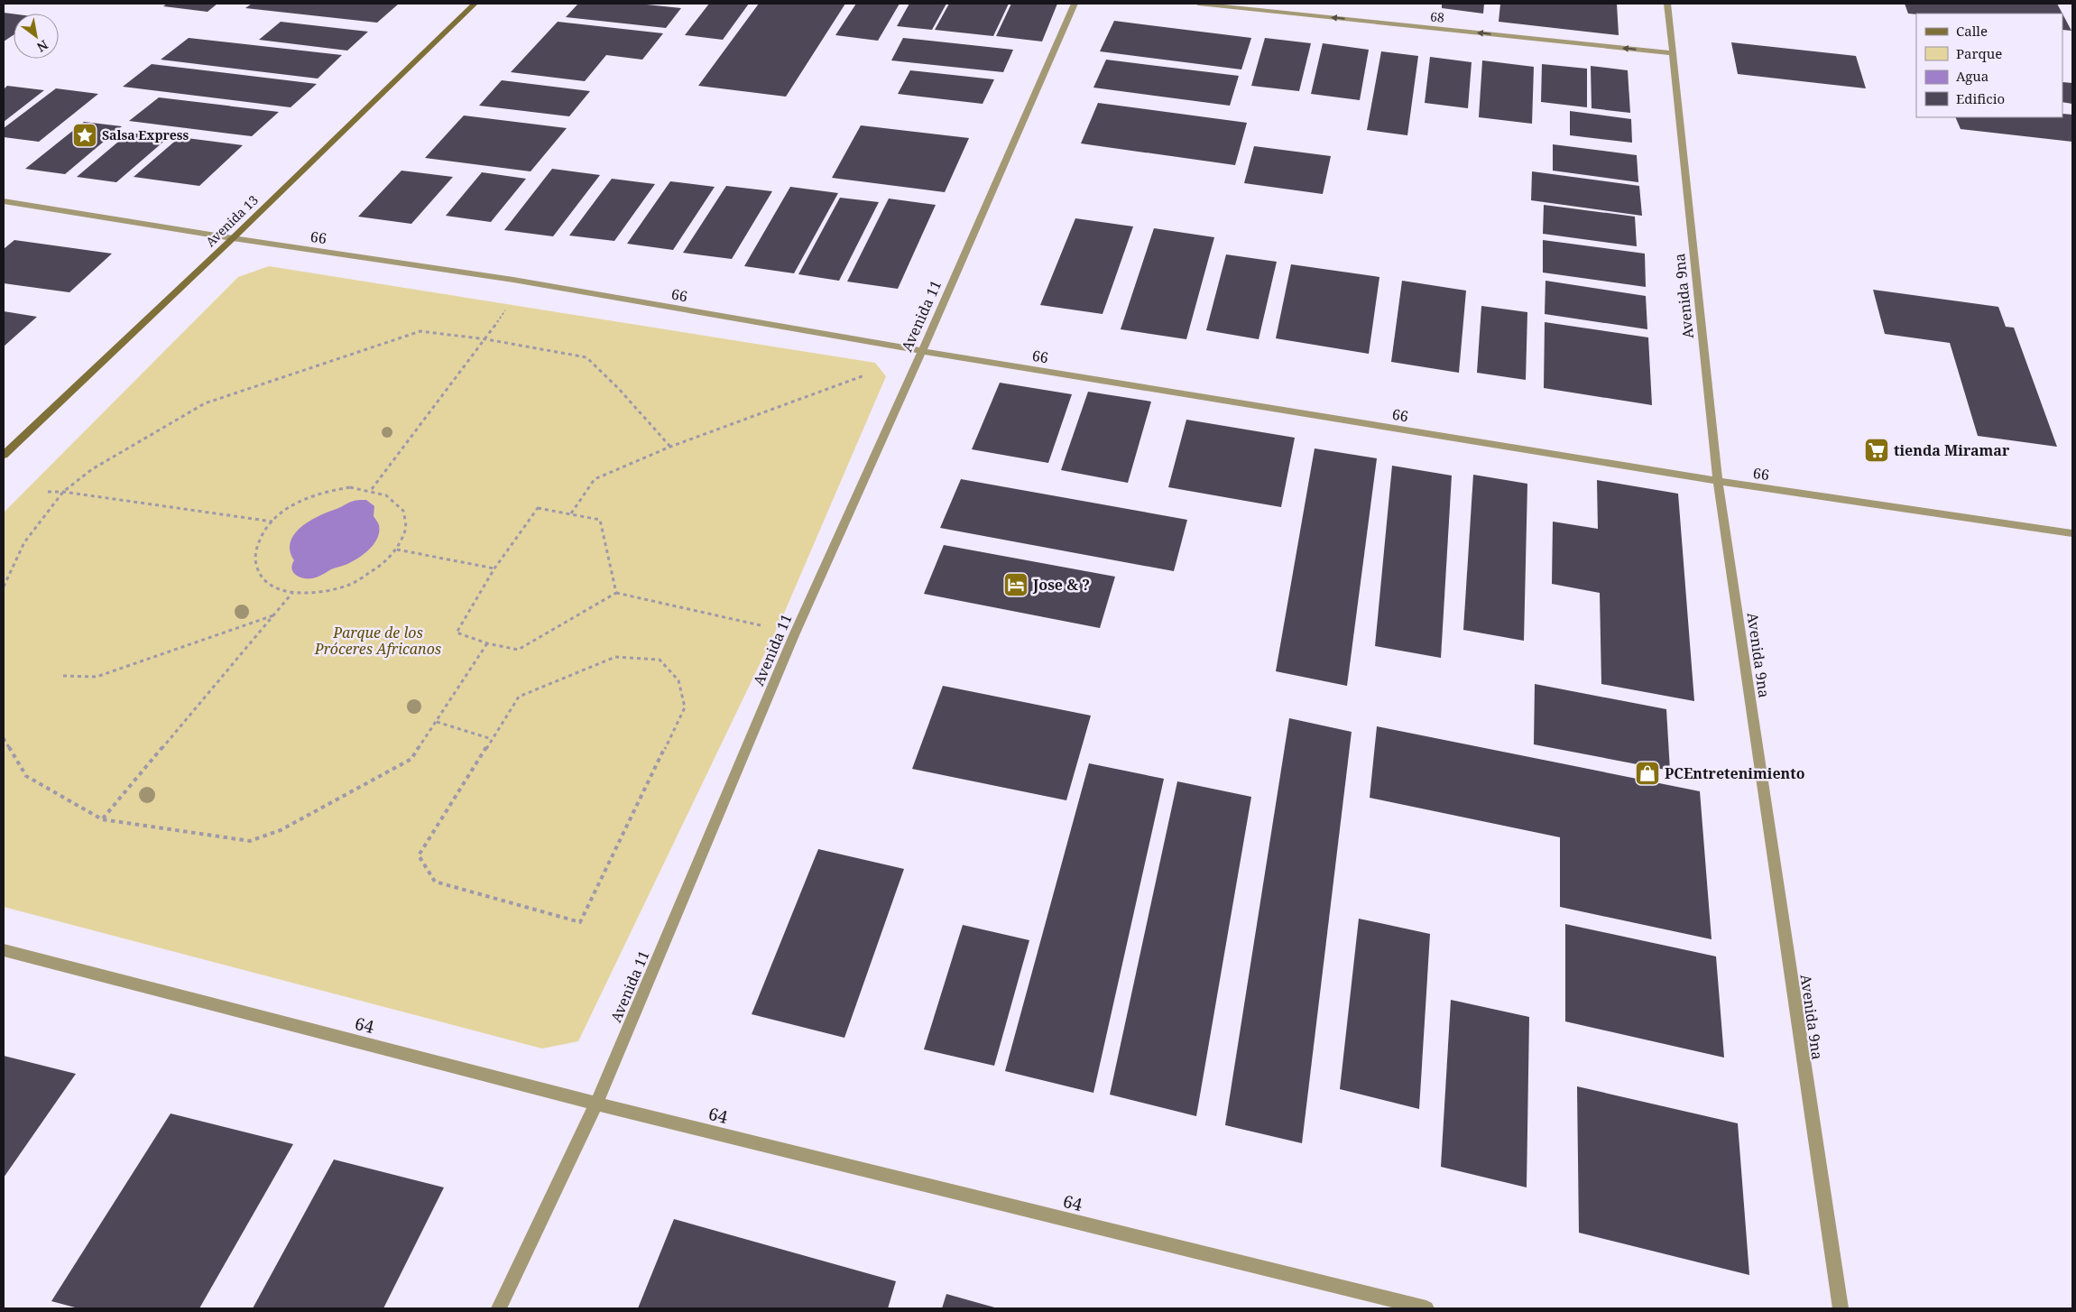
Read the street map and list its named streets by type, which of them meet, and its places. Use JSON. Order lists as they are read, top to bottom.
{
  "streets": {
    "street": [
      "68",
      "Avenida 13",
      "66",
      "Avenida 9na",
      "Avenida 11",
      "64"
    ]
  },
  "crossings": [
    ["68", "Avenida 9na"],
    ["Avenida 13", "66"],
    ["66", "Avenida 9na"],
    ["66", "Avenida 11"],
    ["Avenida 11", "64"]
  ],
  "one_way": ["68"],
  "parks": ["Parque de los Próceres Africanos"],
  "places": {
    "place": ["Salsa Express"],
    "supermarket": ["tienda Miramar"],
    "hotel": ["Jose & ?"],
    "shop": ["PCEntretenimiento"]
  },
  "legend": [
    "Calle",
    "Parque",
    "Agua",
    "Edificio"
  ],
  "north": "bottom right"
}
